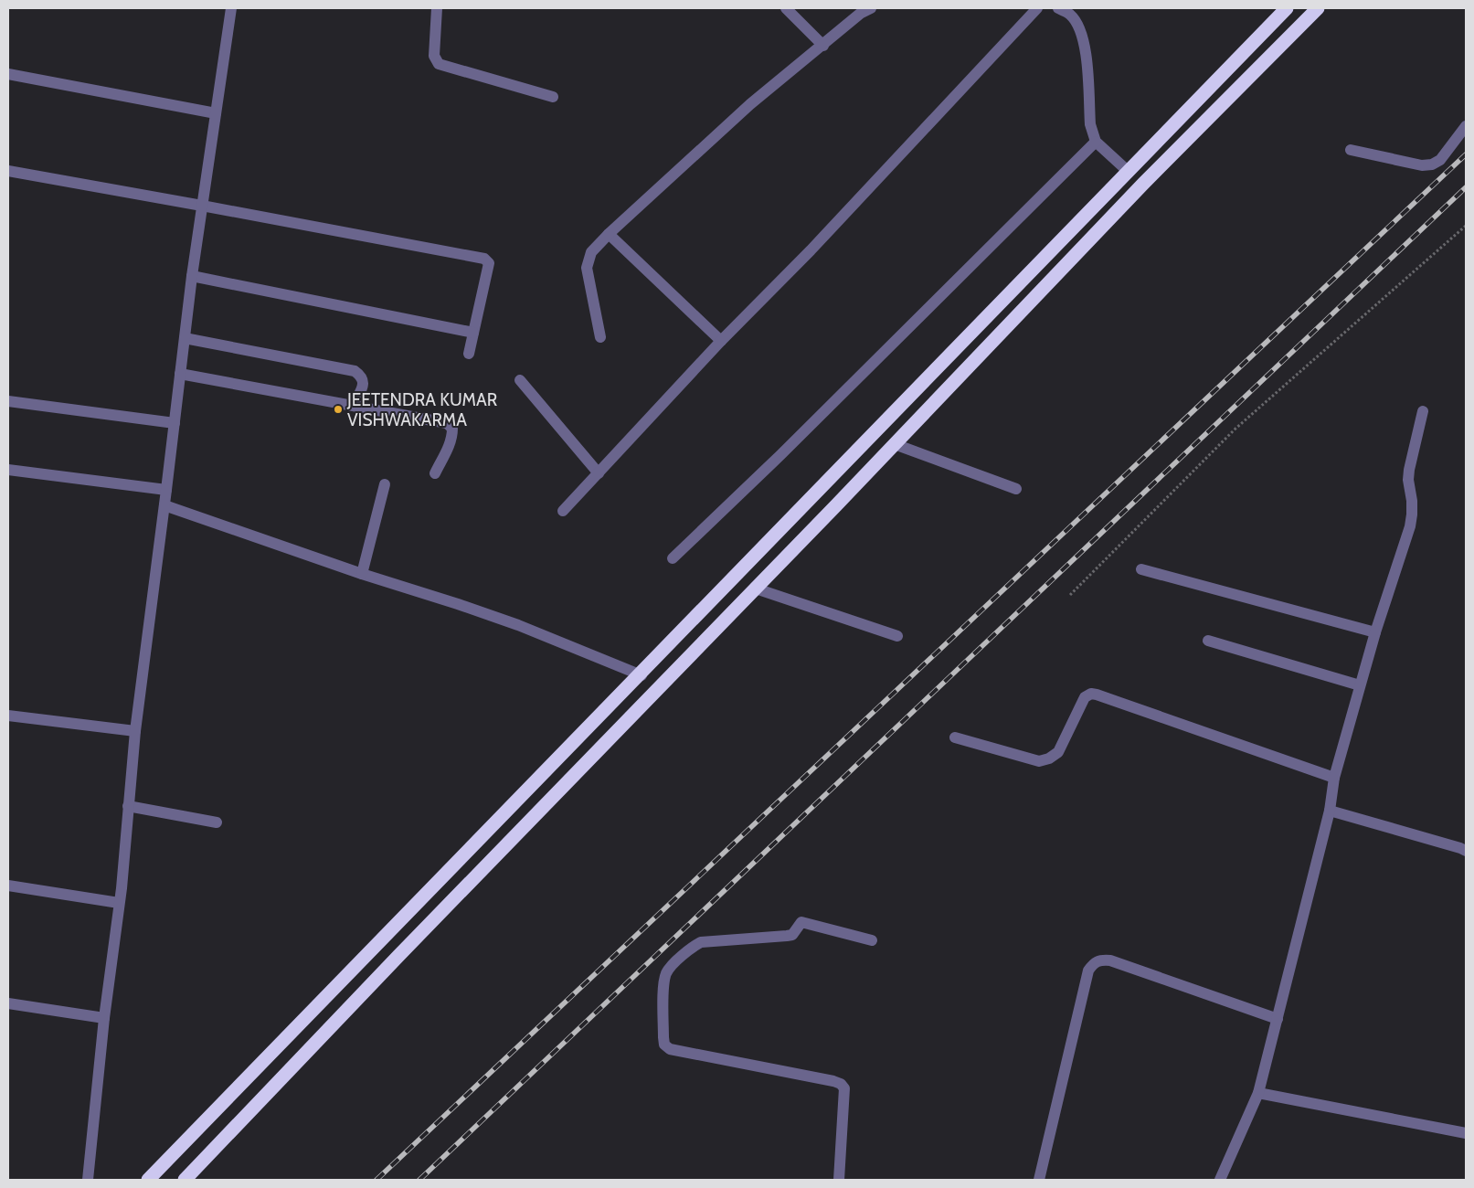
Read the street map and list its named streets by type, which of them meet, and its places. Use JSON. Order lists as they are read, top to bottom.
{
  "places": ["JEETENDRA KUMAR VISHWAKARMA"]
}
